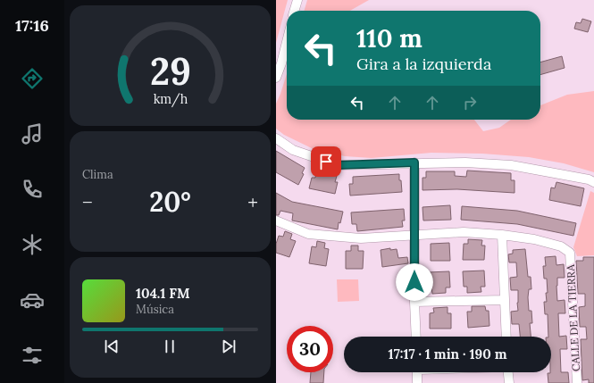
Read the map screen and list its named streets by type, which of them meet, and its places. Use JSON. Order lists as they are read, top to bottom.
{
  "streets": {
    "street": ["CALLE DE LA TIERRA"]
  },
  "page": {
    "tabs": "17:16",
    "turn": ["110 m", "Gira a la izquierda"],
    "tile": "Clima",
    "heat": ["−", "20°", "+"],
    "song": ["104.1 FM", "Música"],
    "limit": "30",
    "trip": "17:17 · 1 min · 190 m",
    "gauge": ["29", "km/h"]
  }
}
